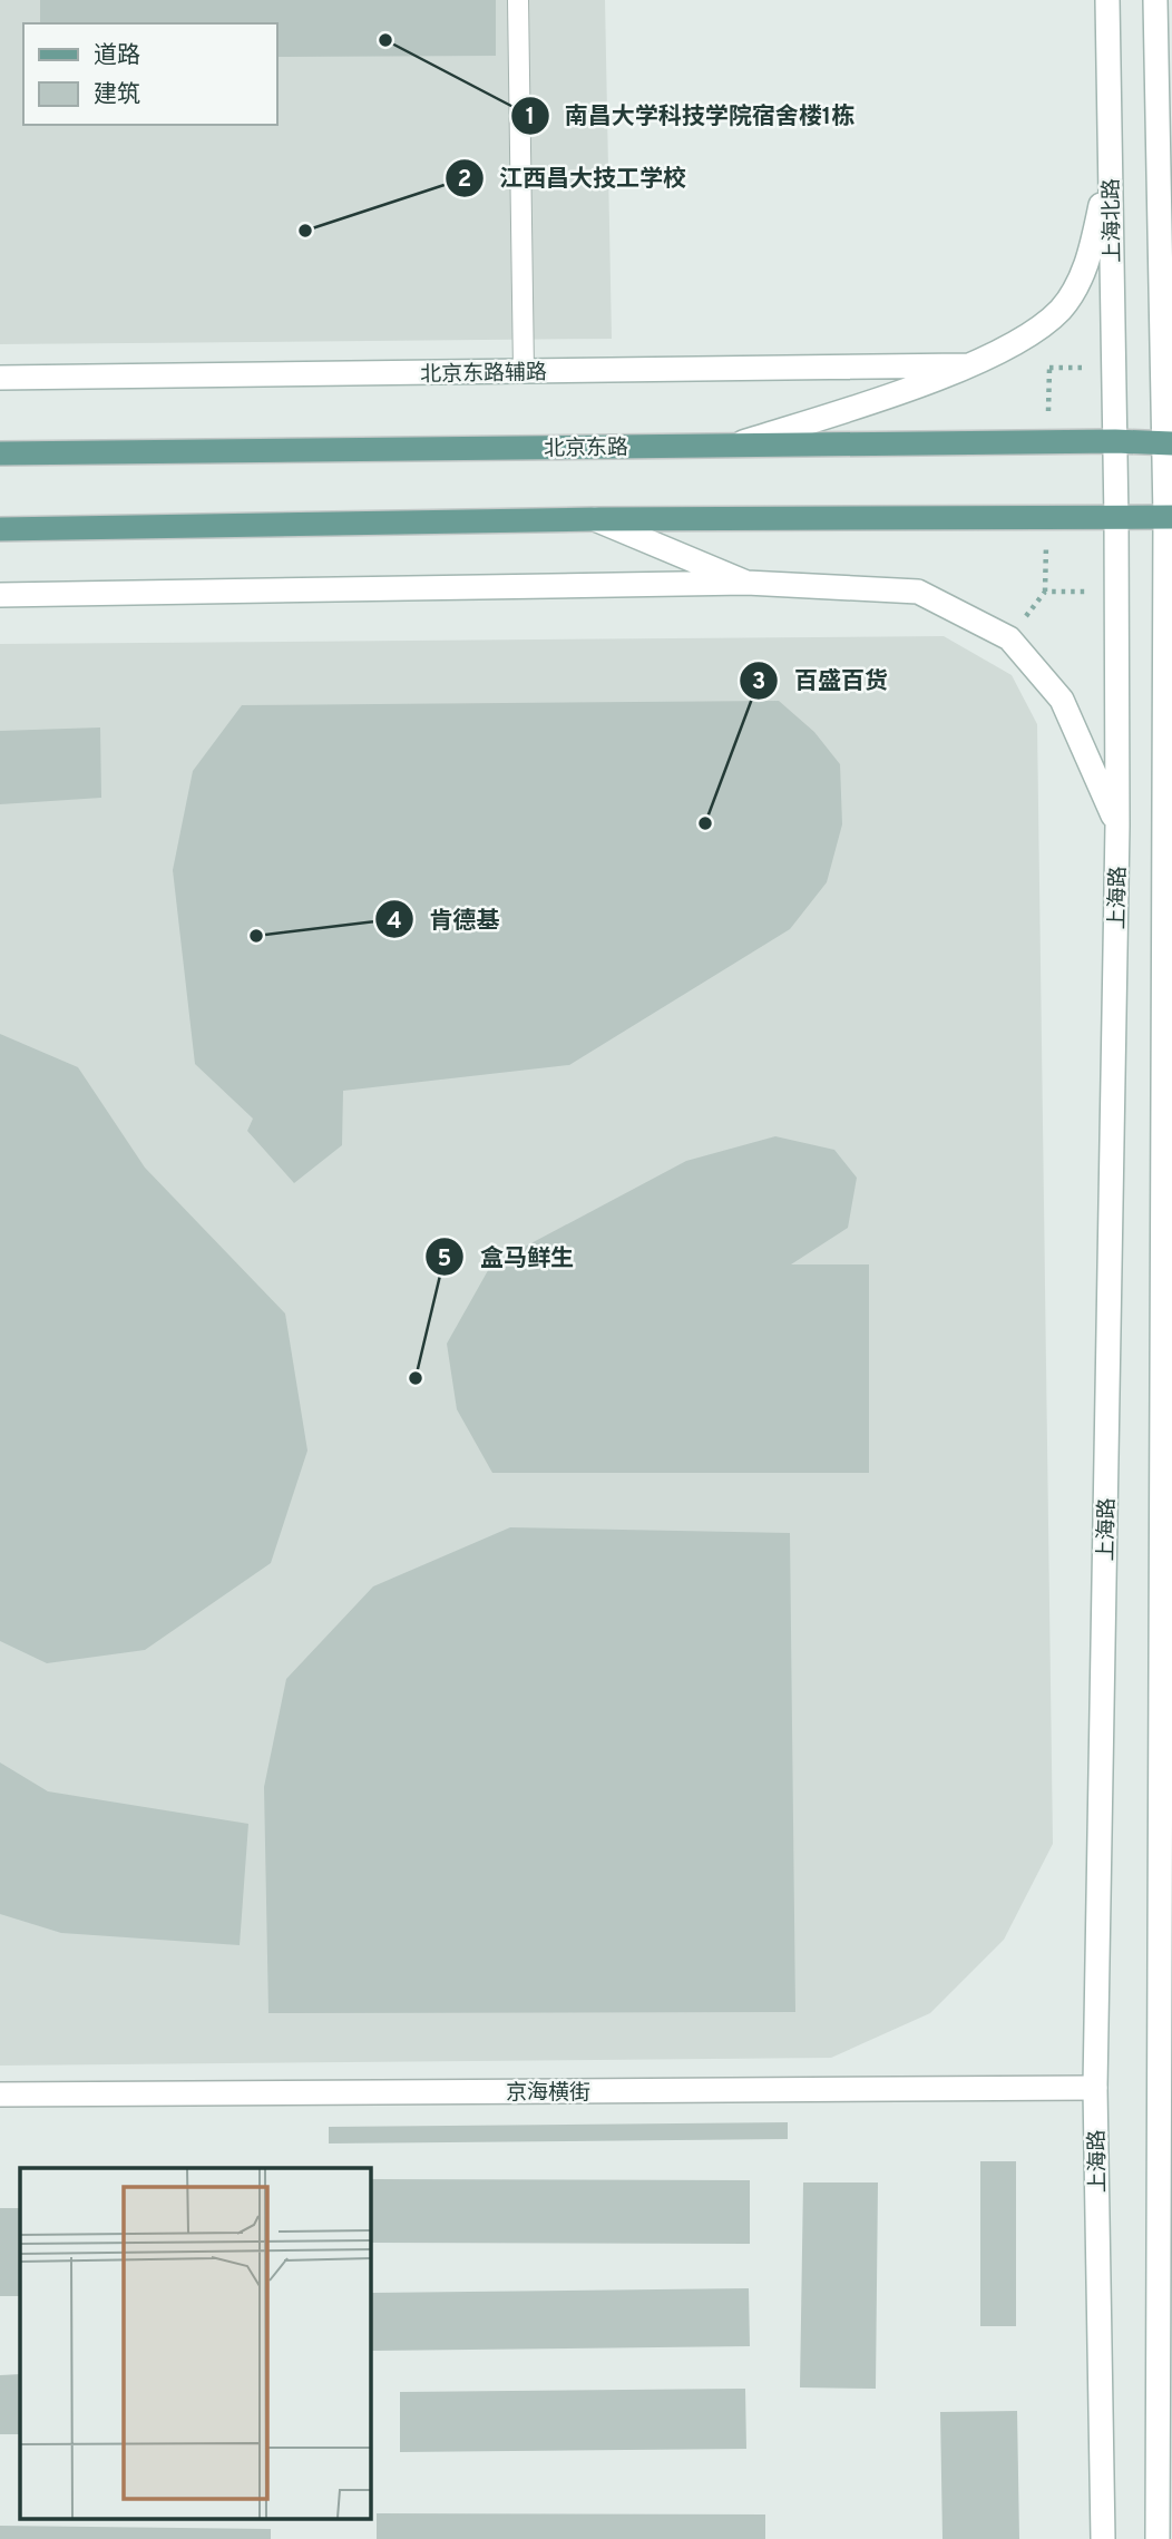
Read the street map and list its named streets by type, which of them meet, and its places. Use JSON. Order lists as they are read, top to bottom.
{
  "streets": {
    "main road": [
      "上海北路",
      "北京东路辅路",
      "北京东路",
      "上海路",
      "京海横街"
    ]
  },
  "crossings": [
    ["上海北路", "北京东路"],
    ["上海北路", "上海路"],
    ["上海路", "京海横街"]
  ],
  "places": [
    "南昌大学科技学院宿舍楼1栋",
    "江西昌大技工学校",
    "百盛百货",
    "肯德基",
    "盒马鲜生"
  ],
  "legend": ["道路", "建筑"]
}
